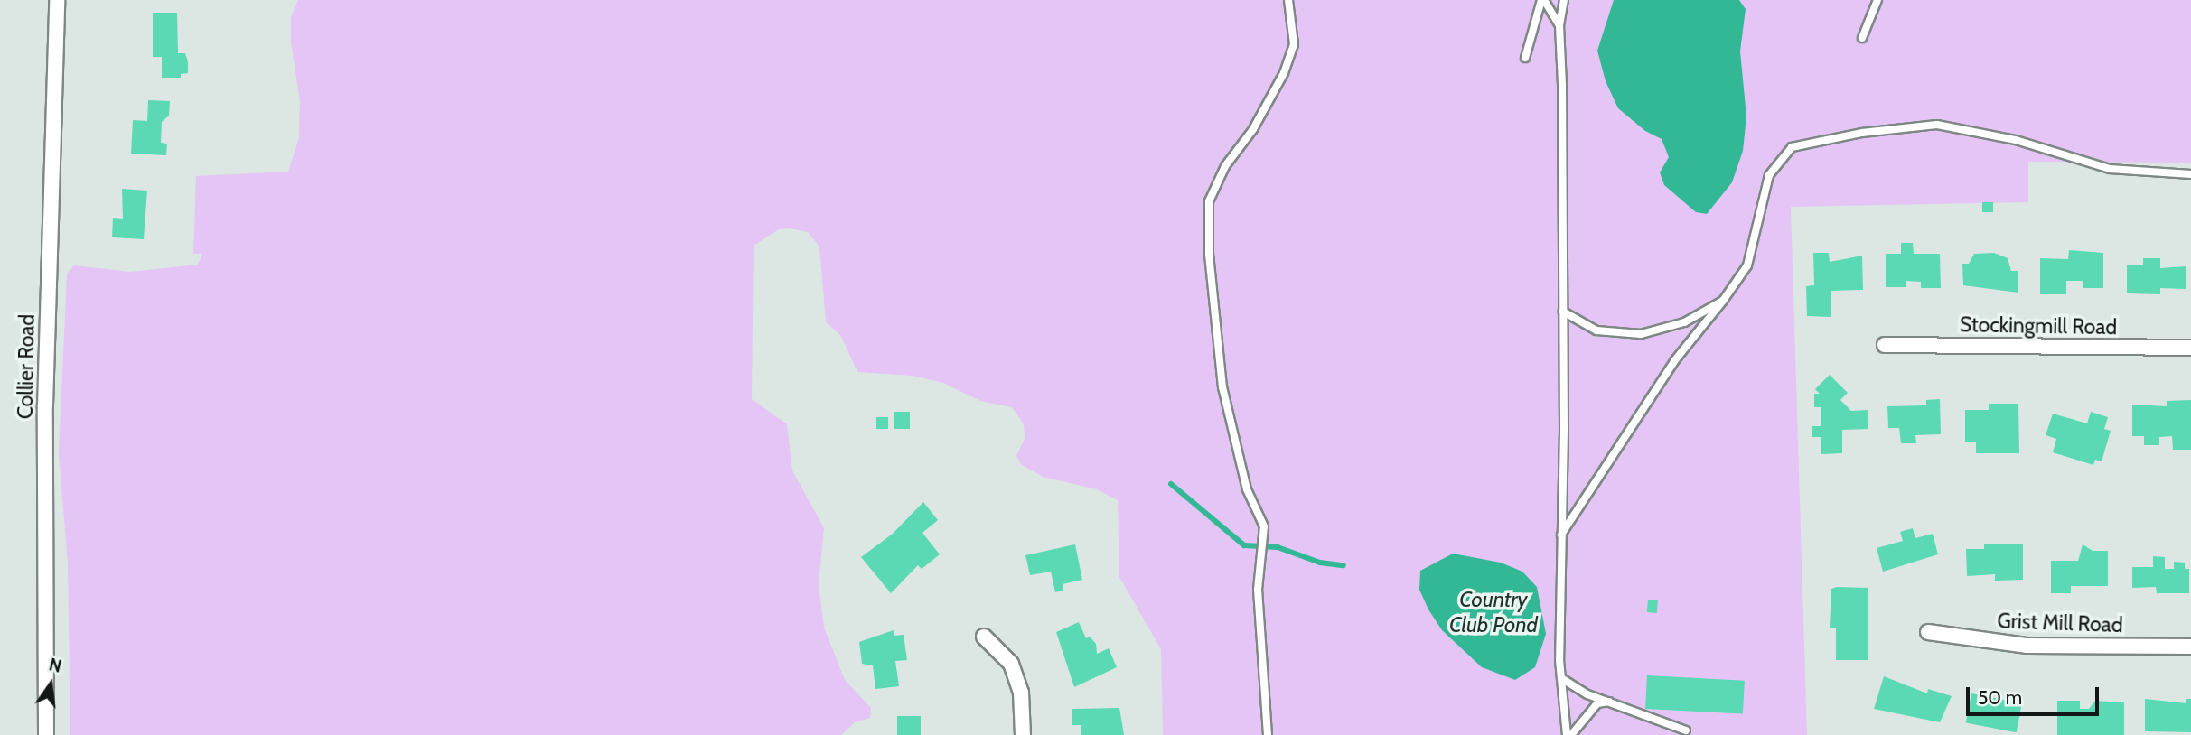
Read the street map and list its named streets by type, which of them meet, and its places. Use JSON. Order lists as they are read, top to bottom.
{
  "streets": {
    "street": ["Stockingmill Road", "Collier Road", "Grist Mill Road"]
  },
  "water": ["Country Club Pond"],
  "scale_bar": "50 m",
  "north": "top"
}
